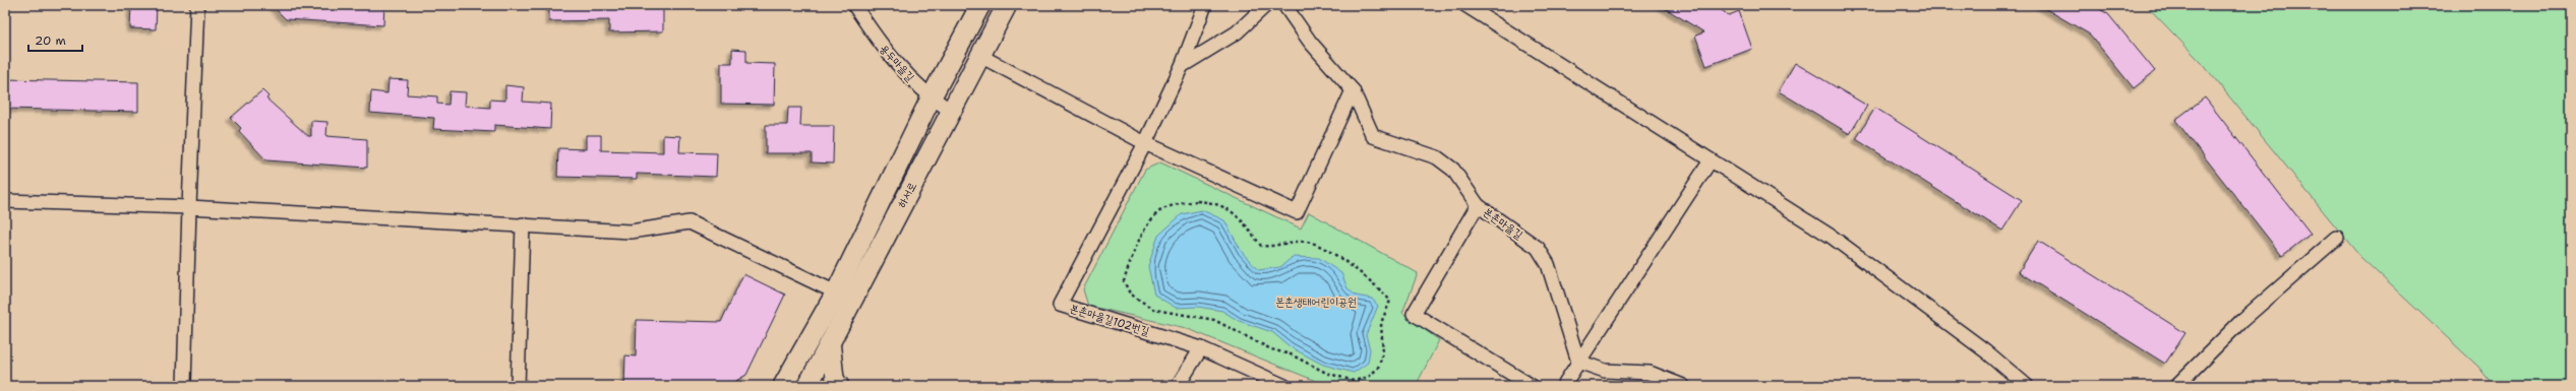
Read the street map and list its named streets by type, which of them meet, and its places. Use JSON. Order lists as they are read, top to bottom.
{
  "streets": {
    "main road": ["하서로"],
    "street": ["용두마을길", "본촌마을길", "본촌마을길102번길"]
  },
  "crossings": [
    ["용두마을길", "하서로"]
  ],
  "parks": ["본촌생태어린이공원"],
  "scale_bar": "20 m"
}
